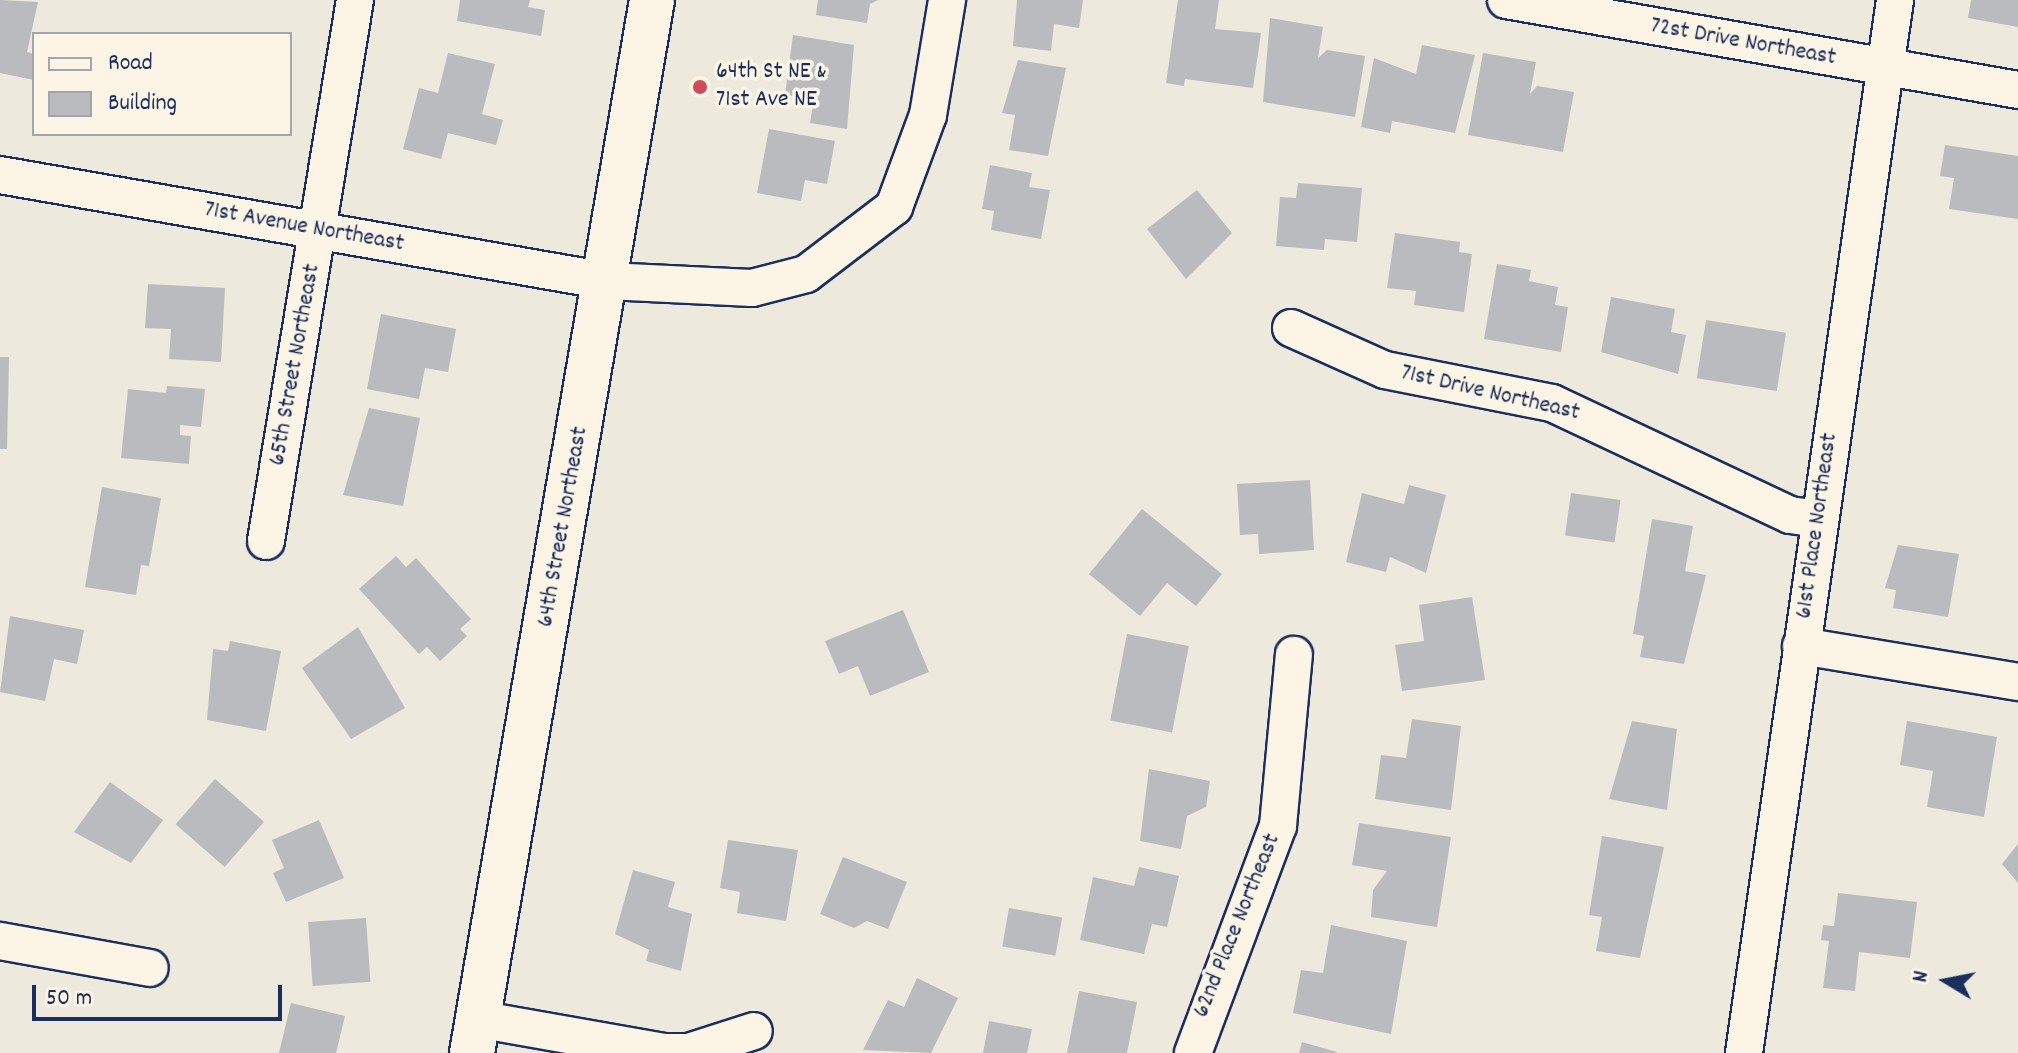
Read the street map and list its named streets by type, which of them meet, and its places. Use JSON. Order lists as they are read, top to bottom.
{
  "streets": {
    "main road": ["64th Street Northeast"],
    "street": [
      "72st Drive Northeast",
      "71st Avenue Northeast",
      "65th Street Northeast",
      "71st Drive Northeast",
      "61st Place Northeast",
      "62nd Place Northeast"
    ]
  },
  "crossings": [
    ["72st Drive Northeast", "61st Place Northeast"],
    ["71st Avenue Northeast", "65th Street Northeast"],
    ["71st Avenue Northeast", "64th Street Northeast"],
    ["71st Drive Northeast", "61st Place Northeast"]
  ],
  "places": ["64th St NE & 71st Ave NE"],
  "legend": ["Road", "Building"],
  "scale_bar": "50 m",
  "north": "left"
}
